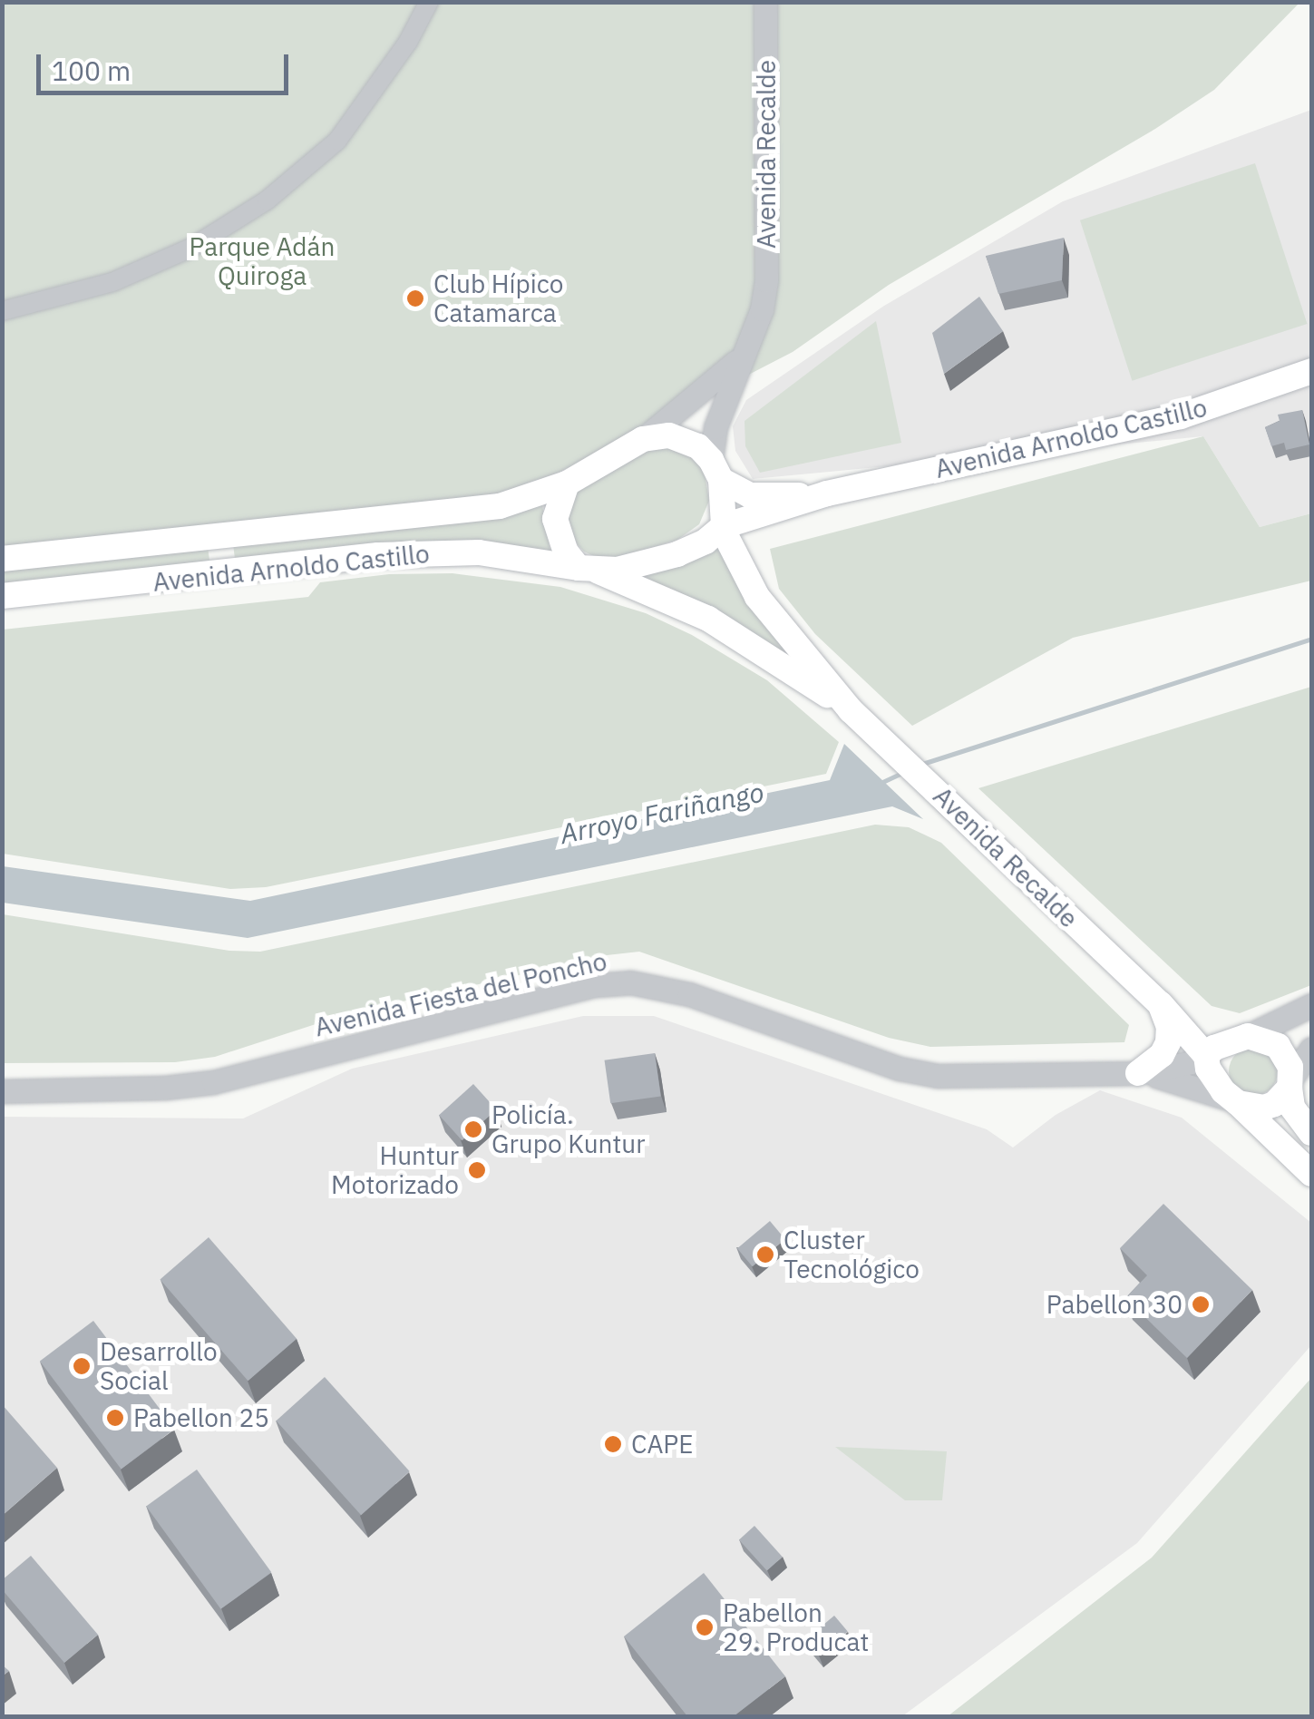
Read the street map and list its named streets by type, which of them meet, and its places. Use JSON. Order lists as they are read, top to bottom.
{
  "streets": {
    "main road": ["Avenida Recalde", "Avenida Arnoldo Castillo"],
    "street": ["Avenida Fiesta del Poncho"]
  },
  "crossings": [
    ["Avenida Recalde", "Avenida Arnoldo Castillo"],
    ["Avenida Recalde", "Avenida Fiesta del Poncho"]
  ],
  "water": ["Arroyo Fariñango"],
  "parks": ["Parque Adán Quiroga"],
  "places": [
    "Club Hípico Catamarca",
    "Policía. Grupo Kuntur",
    "Huntur Motorizado",
    "Cluster Tecnológico",
    "Pabellon 30",
    "Desarrollo Social",
    "Pabellon 25",
    "CAPE",
    "Pabellon 29. Producat"
  ],
  "scale_bar": "100 m"
}
